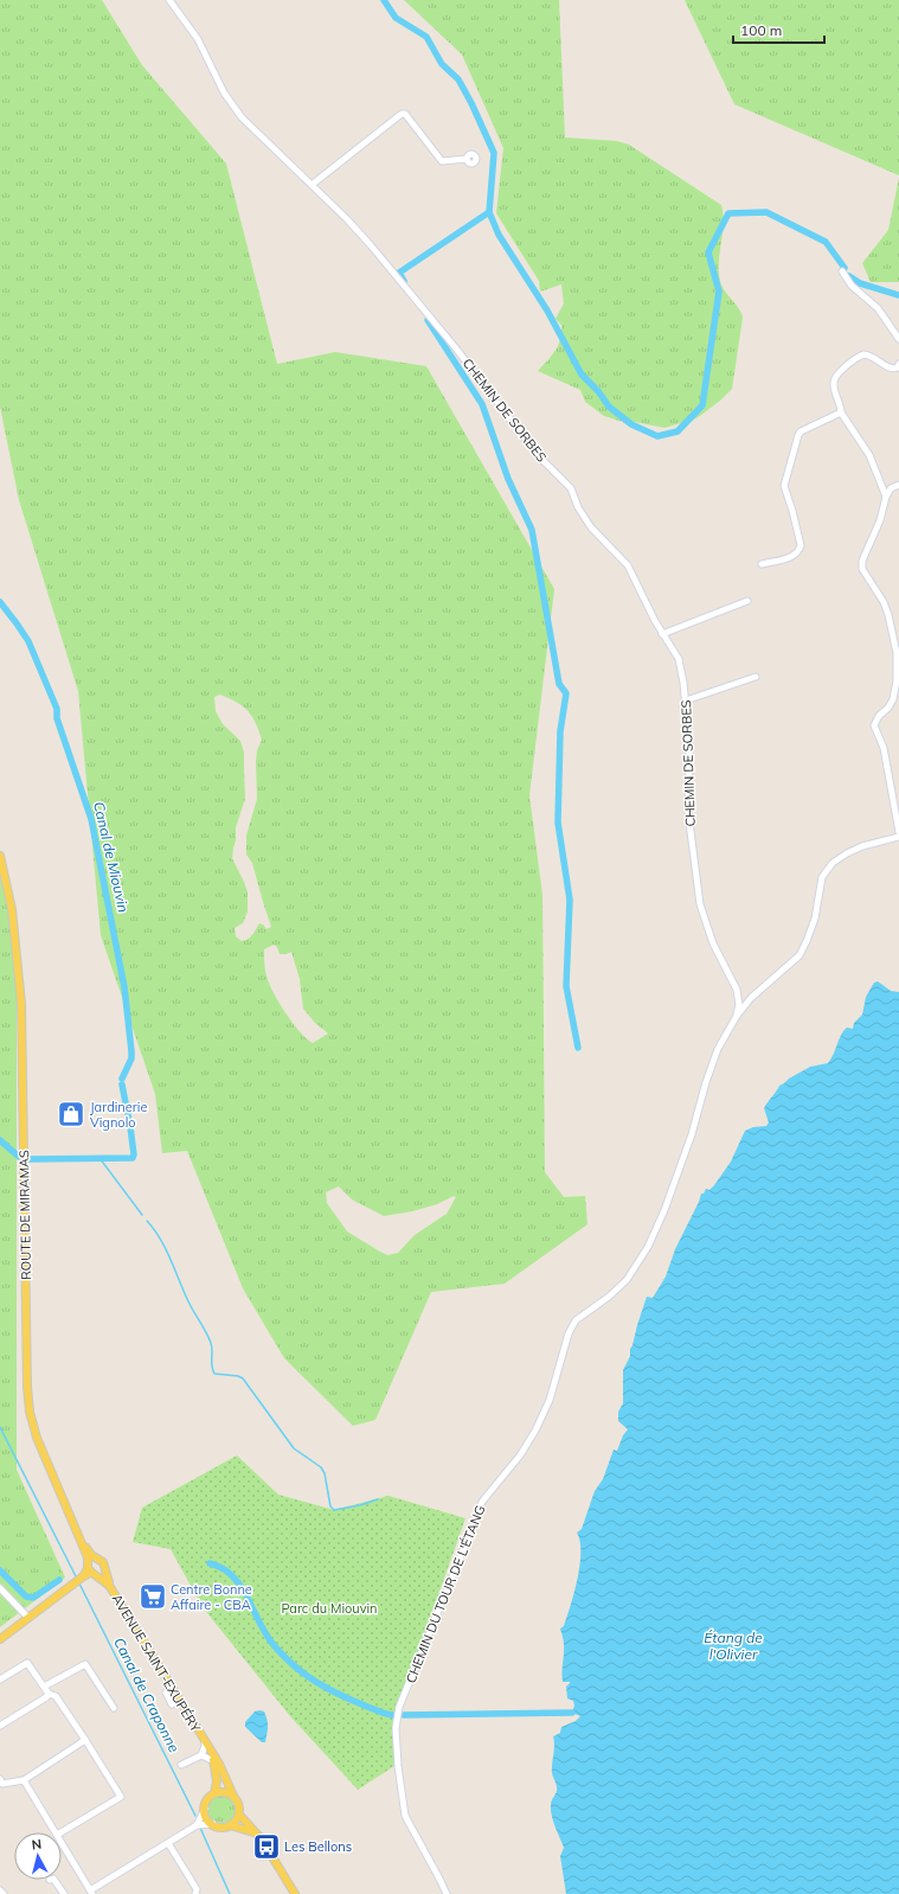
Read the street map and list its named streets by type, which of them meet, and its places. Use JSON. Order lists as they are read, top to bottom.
{
  "streets": {
    "main road": ["ROUTE DE MIRAMAS", "AVENUE SAINT-EXUPÉRY"],
    "street": ["CHEMIN DE SORBES", "CHEMIN DU TOUR DE L'ÉTANG"]
  },
  "crossings": [
    ["CHEMIN DE SORBES", "CHEMIN DU TOUR DE L'ÉTANG"],
    ["ROUTE DE MIRAMAS", "AVENUE SAINT-EXUPÉRY"]
  ],
  "water": ["Canal de Miouvin", "Étang de l'Olivier", "Canal de Craponne"],
  "parks": ["Parc du Miouvin"],
  "places": {
    "shop": ["Jardinerie Vignolo"],
    "supermarket": ["Centre Bonne Affaire - CBA"],
    "bus stop": ["Les Bellons"]
  },
  "scale_bar": "100 m",
  "north": "top"
}
